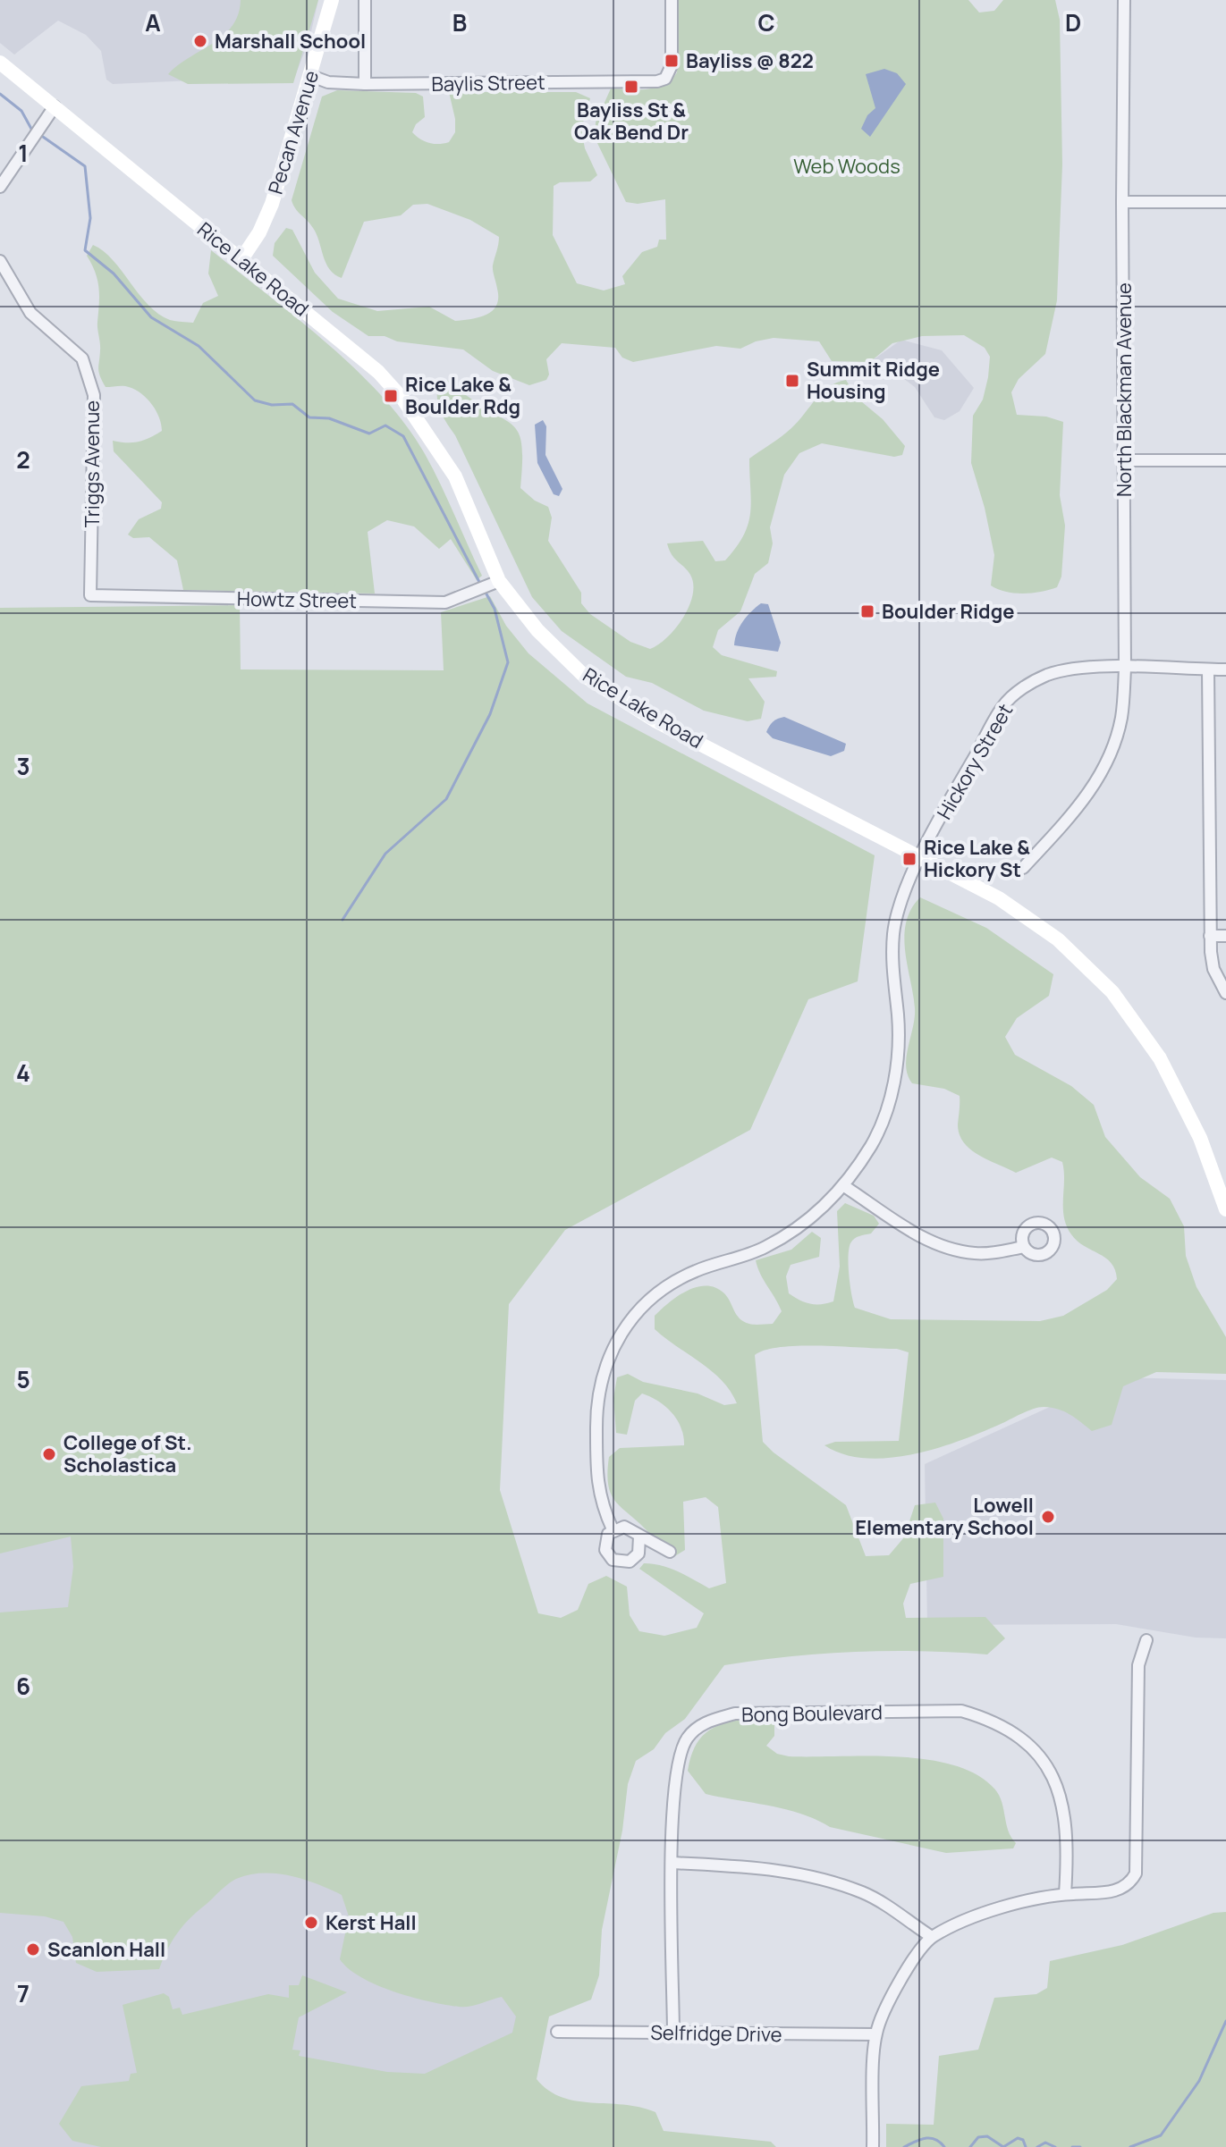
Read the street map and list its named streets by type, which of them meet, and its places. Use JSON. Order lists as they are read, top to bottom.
{
  "streets": {
    "main road": ["Pecan Avenue", "Rice Lake Road"],
    "street": [
      "Baylis Street",
      "North Blackman Avenue",
      "Triggs Avenue",
      "Howtz Street",
      "Hickory Street",
      "Bong Boulevard",
      "Selfridge Drive"
    ]
  },
  "crossings": [
    ["Baylis Street", "Pecan Avenue"],
    ["Pecan Avenue", "Rice Lake Road"],
    ["Rice Lake Road", "Howtz Street"],
    ["Rice Lake Road", "Hickory Street"],
    ["North Blackman Avenue", "Hickory Street"],
    ["Triggs Avenue", "Howtz Street"],
    ["Bong Boulevard", "Selfridge Drive"]
  ],
  "parks": ["Web Woods"],
  "places": {
    "other": [
      "Marshall School",
      "College of St. Scholastica",
      "Lowell Elementary School",
      "Kerst Hall",
      "Scanlon Hall"
    ],
    "transit": [
      "Bayliss @ 822",
      "Bayliss St & Oak Bend Dr",
      "Summit Ridge Housing",
      "Rice Lake & Boulder Rdg",
      "Boulder Ridge",
      "Rice Lake & Hickory St"
    ]
  },
  "grid": {
    "columns": [
      "A",
      "B",
      "C",
      "D"
    ],
    "rows": [
      "1",
      "2",
      "3",
      "4",
      "5",
      "6",
      "7"
    ]
  }
}
